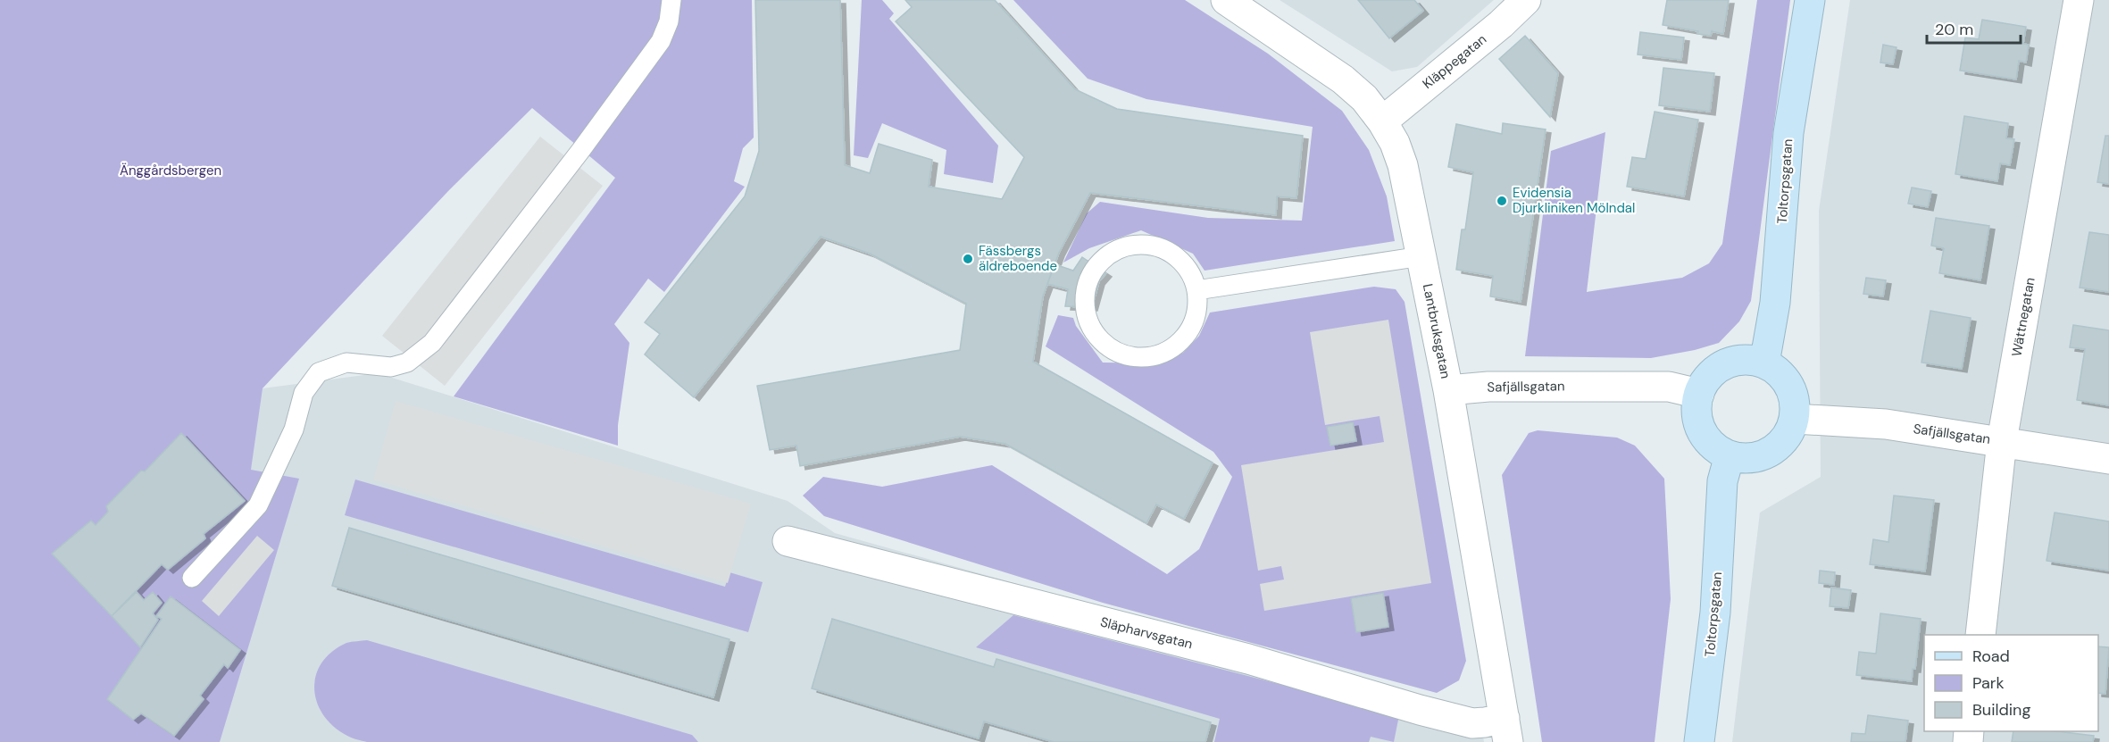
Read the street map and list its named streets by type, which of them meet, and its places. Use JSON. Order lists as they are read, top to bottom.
{
  "streets": {
    "street": [
      "Kläppegatan",
      "Toltorpsgatan",
      "Wättnegatan",
      "Lantbruksgatan",
      "Safjällsgatan",
      "Släpharvsgatan"
    ]
  },
  "crossings": [
    ["Kläppegatan", "Lantbruksgatan"],
    ["Toltorpsgatan", "Safjällsgatan"],
    ["Wättnegatan", "Safjällsgatan"],
    ["Lantbruksgatan", "Safjällsgatan"],
    ["Lantbruksgatan", "Släpharvsgatan"]
  ],
  "parks": ["Änggårdsbergen"],
  "places": ["Evidensia Djurkliniken Mölndal", "Fässbergs äldreboende"],
  "legend": ["Road", "Park", "Building"],
  "scale_bar": "20 m"
}
